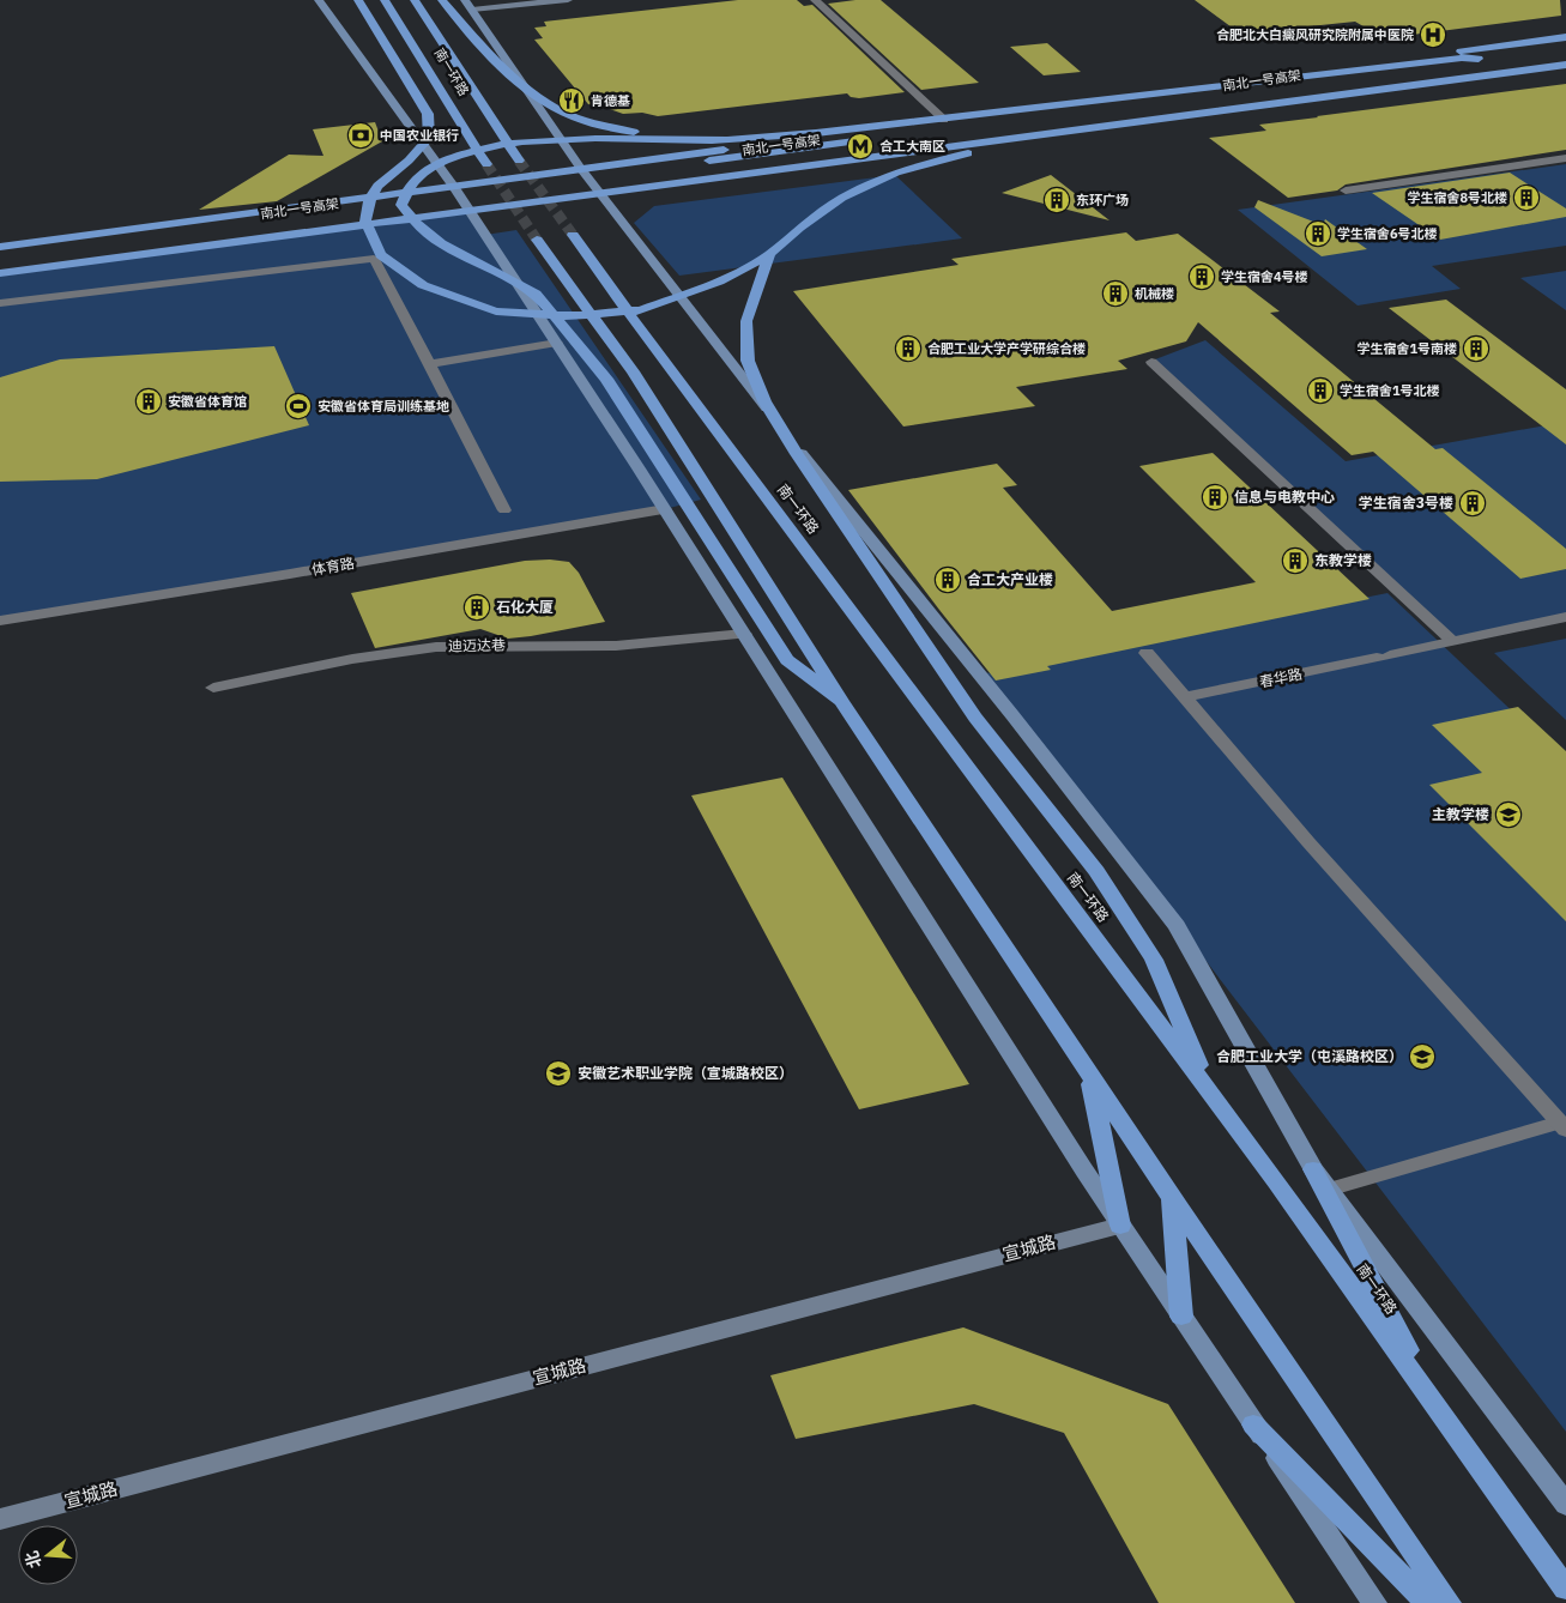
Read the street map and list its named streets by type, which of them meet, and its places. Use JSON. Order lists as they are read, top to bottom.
{
  "streets": {
    "highway": ["南一环路", "南北一号高架"],
    "street": [
      "体育路",
      "迪迈达巷",
      "春华路",
      "宣城路"
    ]
  },
  "places": {
    "hospital": ["合肥北大白癜风研究院附属中医院"],
    "restaurant": ["肯德基"],
    "bank": ["中国农业银行"],
    "metro station": ["合工大南区"],
    "building": [
      "学生宿舍8号北楼",
      "东环广场",
      "学生宿舍6号北楼",
      "学生宿舍4号楼",
      "机械楼",
      "合肥工业大学产学研综合楼",
      "学生宿舍1号南楼",
      "学生宿舍1号北楼",
      "安徽省体育馆",
      "信息与电教中心",
      "学生宿舍3号楼",
      "东教学楼",
      "合工大产业楼",
      "石化大厦"
    ],
    "sports": ["安徽省体育局训练基地"],
    "school or university": ["主教学楼", "合肥工业大学（屯溪路校区）", "安徽艺术职业学院（宣城路校区）"]
  },
  "north": "left"
}
